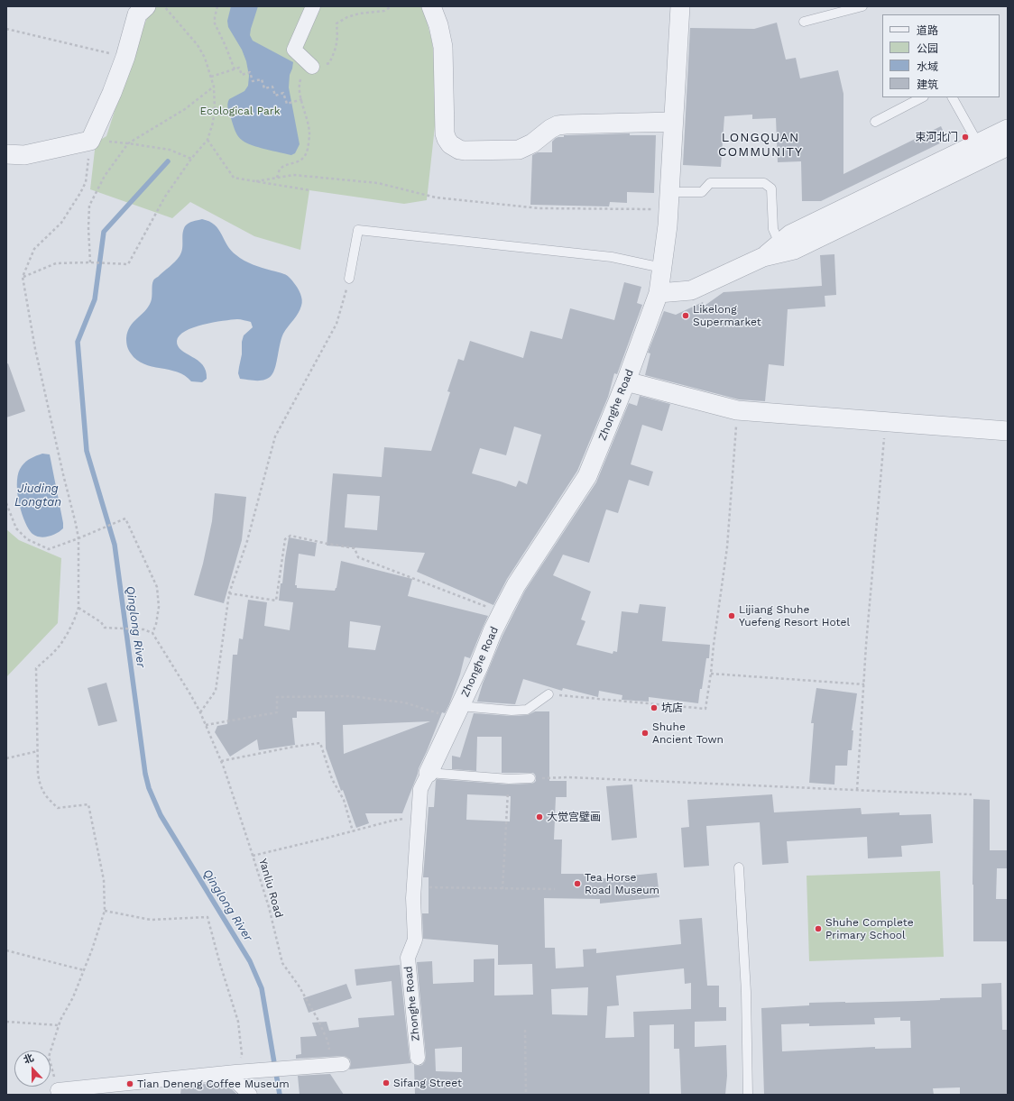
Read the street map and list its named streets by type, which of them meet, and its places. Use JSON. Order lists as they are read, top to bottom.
{
  "streets": {
    "street": ["Zhonghe Road"],
    "path": ["Yanliu Road"]
  },
  "districts": ["LONGQUAN COMMUNITY"],
  "water": ["Jiuding Longtan", "Qinglong River"],
  "parks": ["Ecological Park"],
  "places": [
    "束河北门",
    "Likelong Supermarket",
    "Lijiang Shuhe Yuefeng Resort Hotel",
    "坑店",
    "Shuhe Ancient Town",
    "大觉宫壁画",
    "Tea Horse Road Museum",
    "Shuhe Complete Primary School",
    "Sifang Street",
    "Tian Deneng Coffee Museum"
  ],
  "legend": [
    "道路",
    "公园",
    "水域",
    "建筑"
  ],
  "north": "top"
}
